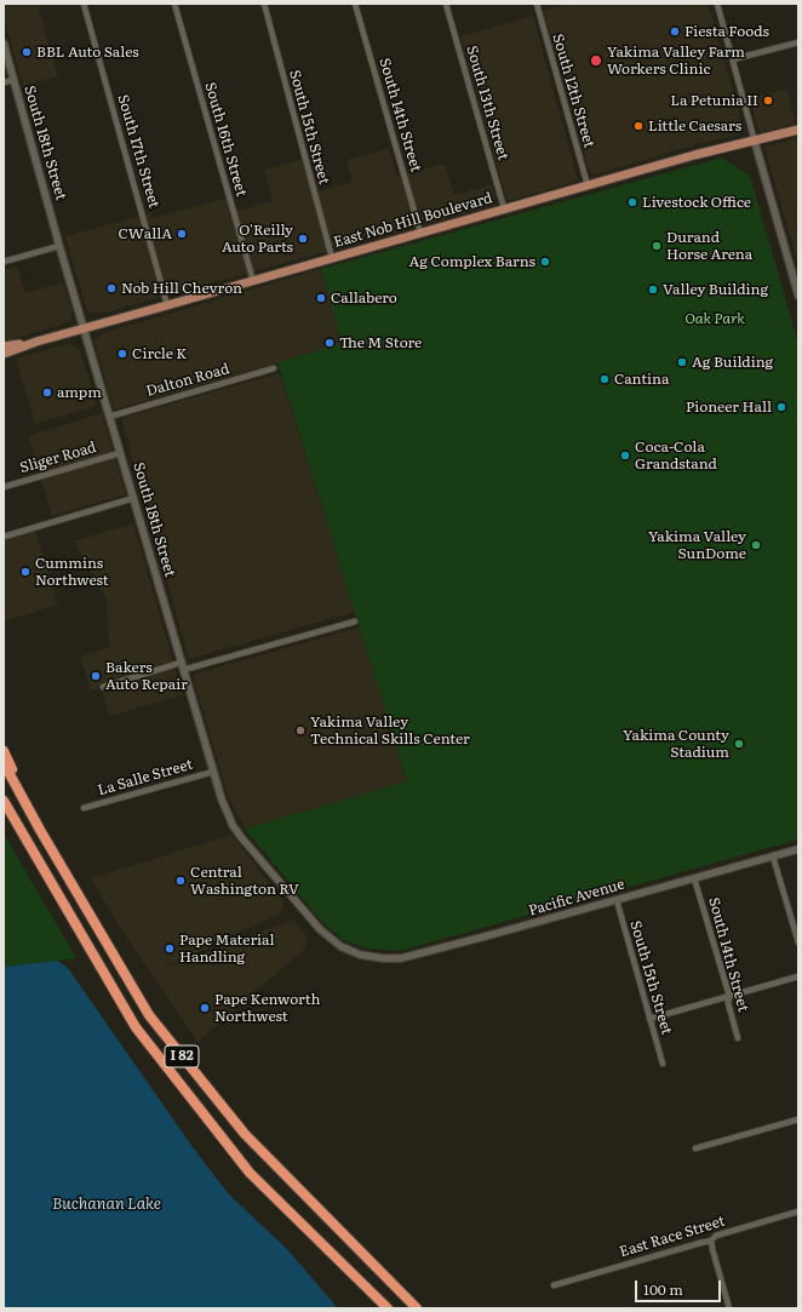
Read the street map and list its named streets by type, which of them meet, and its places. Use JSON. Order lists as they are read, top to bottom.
{
  "streets": {
    "highway": ["I 82"],
    "main road": ["East Nob Hill Boulevard"],
    "street": [
      "South 12th Street",
      "South 13th Street",
      "South 14th Street",
      "South 15th Street",
      "South 16th Street",
      "South 18th Street",
      "South 17th Street",
      "Dalton Road",
      "Sliger Road",
      "La Salle Street",
      "Pacific Avenue",
      "East Race Street"
    ]
  },
  "crossings": [
    ["South 12th Street", "East Nob Hill Boulevard"],
    ["South 13th Street", "East Nob Hill Boulevard"],
    ["South 14th Street", "East Nob Hill Boulevard"],
    ["South 14th Street", "Pacific Avenue"],
    ["South 15th Street", "East Nob Hill Boulevard"],
    ["South 15th Street", "Pacific Avenue"],
    ["South 16th Street", "East Nob Hill Boulevard"],
    ["South 18th Street", "East Nob Hill Boulevard"],
    ["South 18th Street", "Dalton Road"],
    ["South 18th Street", "Sliger Road"],
    ["South 18th Street", "La Salle Street"],
    ["South 18th Street", "Pacific Avenue"],
    ["South 17th Street", "East Nob Hill Boulevard"]
  ],
  "water": ["Buchanan Lake"],
  "parks": ["Oak Park"],
  "places": [
    "Fiesta Foods",
    "BBL Auto Sales",
    "Yakima Valley Farm Workers Clinic",
    "La Petunia II",
    "Little Caesars",
    "Livestock Office",
    "CWallA",
    "O'Reilly Auto Parts",
    "Durand Horse Arena",
    "Ag Complex Barns",
    "Nob Hill Chevron",
    "Valley Building",
    "Callabero",
    "The M Store",
    "Circle K",
    "Ag Building",
    "Cantina",
    "ampm",
    "Pioneer Hall",
    "Coca-Cola Grandstand",
    "Yakima Valley SunDome",
    "Cummins Northwest",
    "Bakers Auto Repair",
    "Yakima Valley Technical Skills Center",
    "Yakima County Stadium",
    "Central Washington RV",
    "Pape Material Handling",
    "Pape Kenworth Northwest"
  ],
  "scale_bar": "100 m"
}
